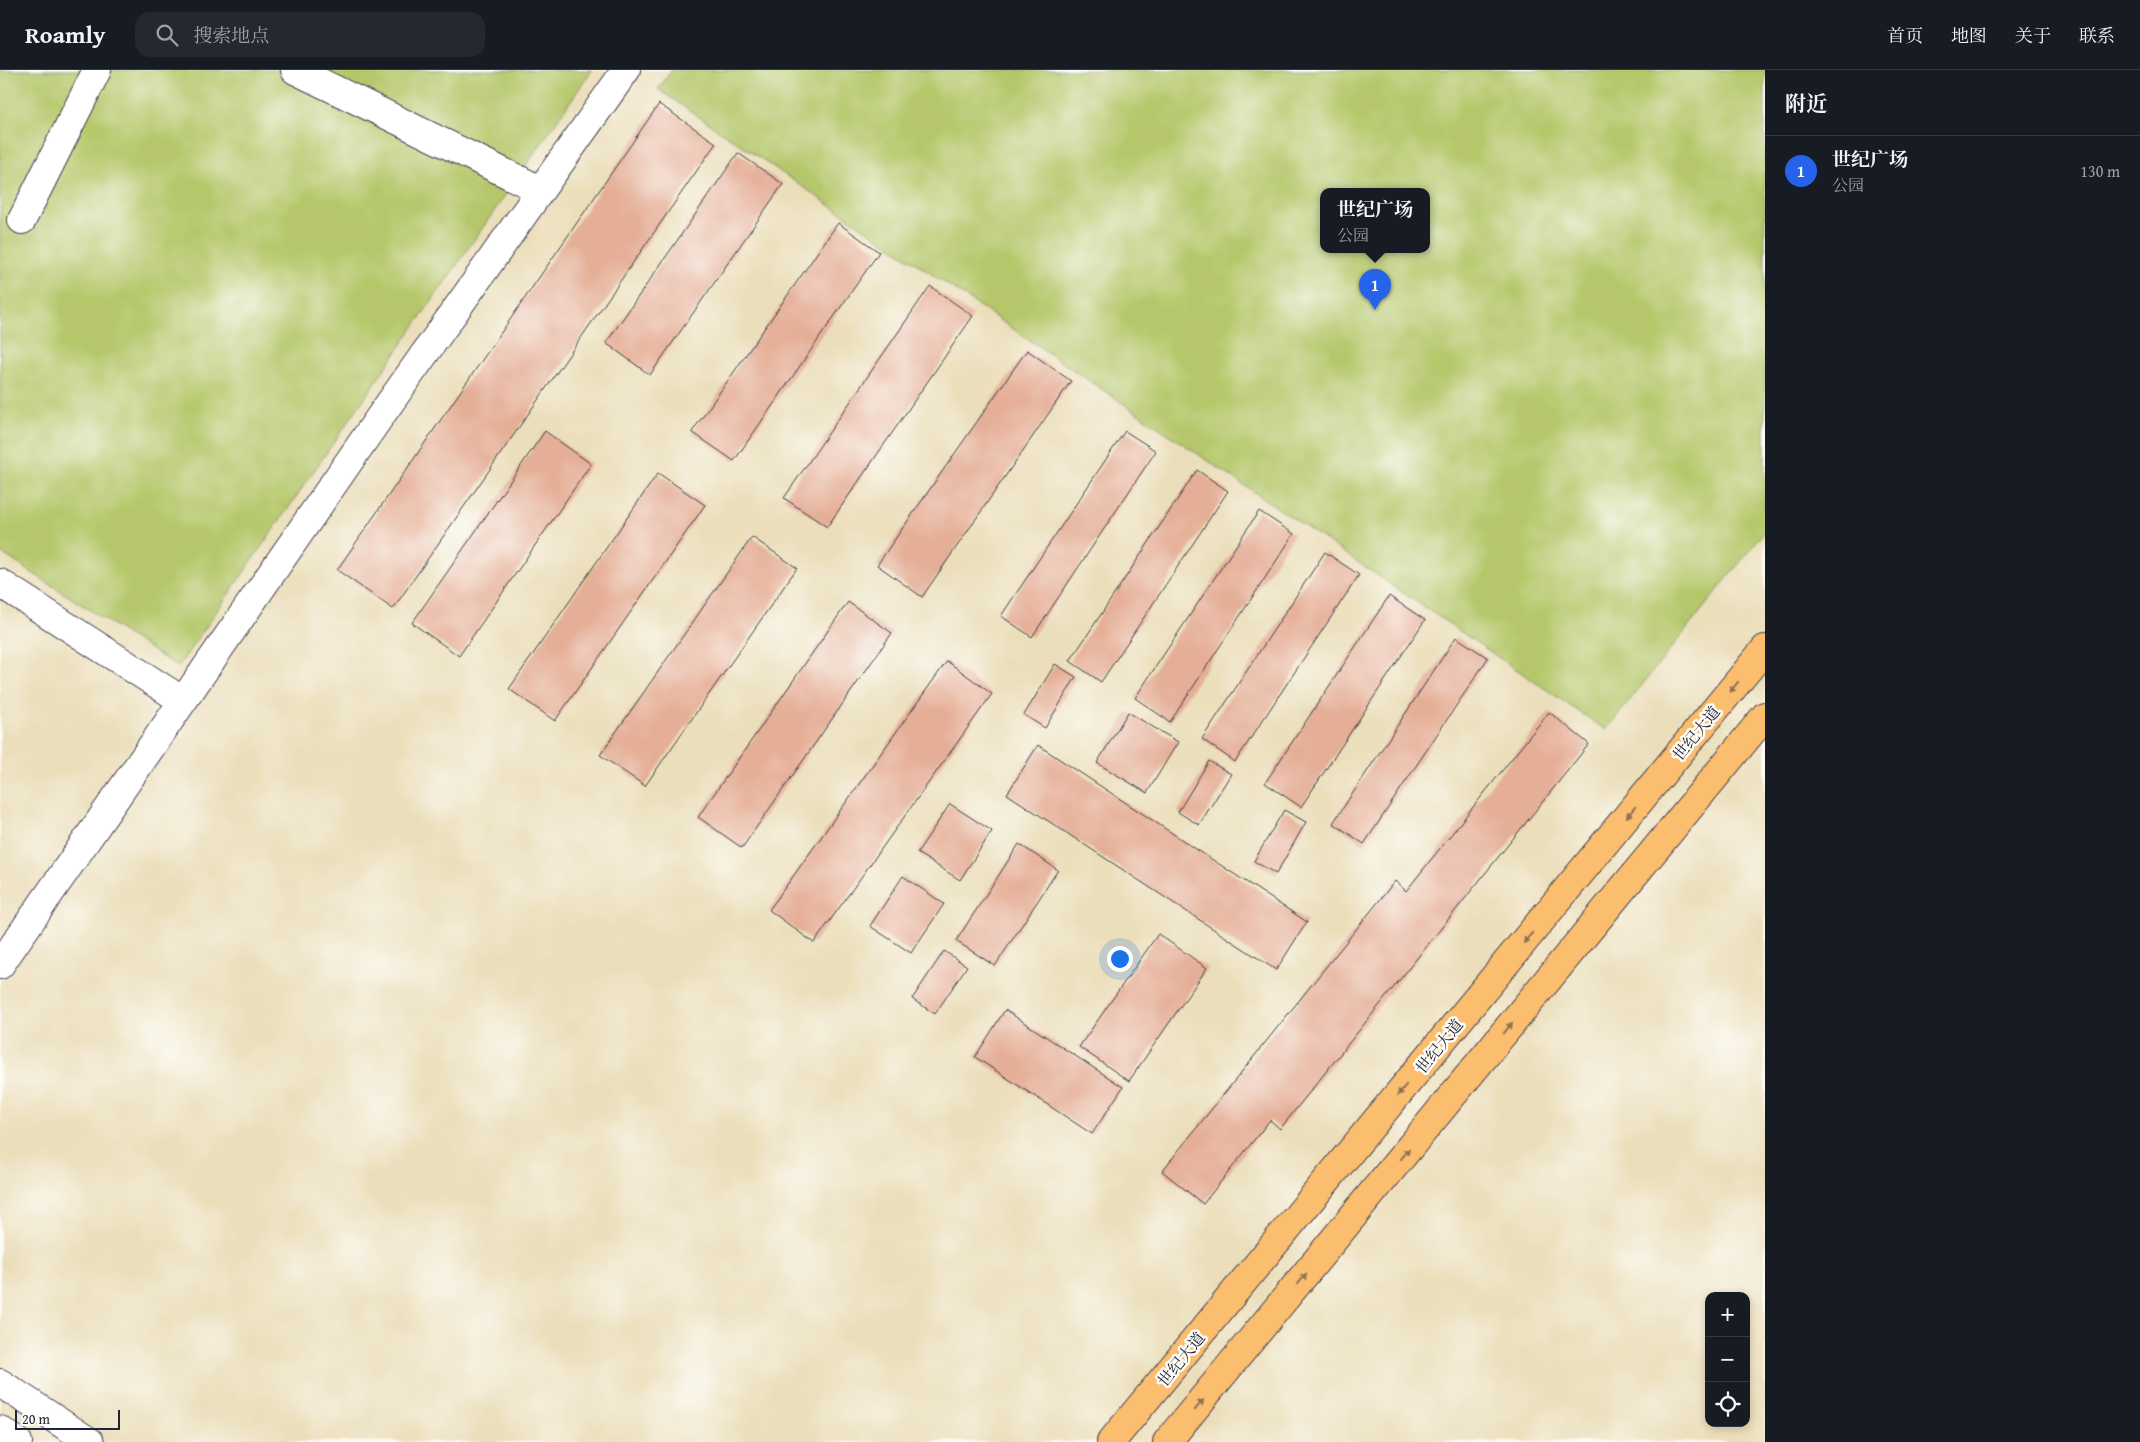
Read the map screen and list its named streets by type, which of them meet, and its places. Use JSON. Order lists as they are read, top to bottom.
{
  "streets": {
    "main road": ["世纪大道"]
  },
  "scale_bar": "20 m",
  "page": {
    "header": "Roamly",
    "search": "搜索地点",
    "nav": [
      "首页",
      "地图",
      "关于",
      "联系"
    ],
    "heading": "附近",
    "list": [
      {
        "mark": "1",
        "name": "世纪广场",
        "note": "公园",
        "value": "130 m"
      }
    ],
    "popup": ["世纪广场", "公园"],
    "pins": "1",
    "map_buttons": ["+", "−"],
    "scale": "20 m"
  }
}
